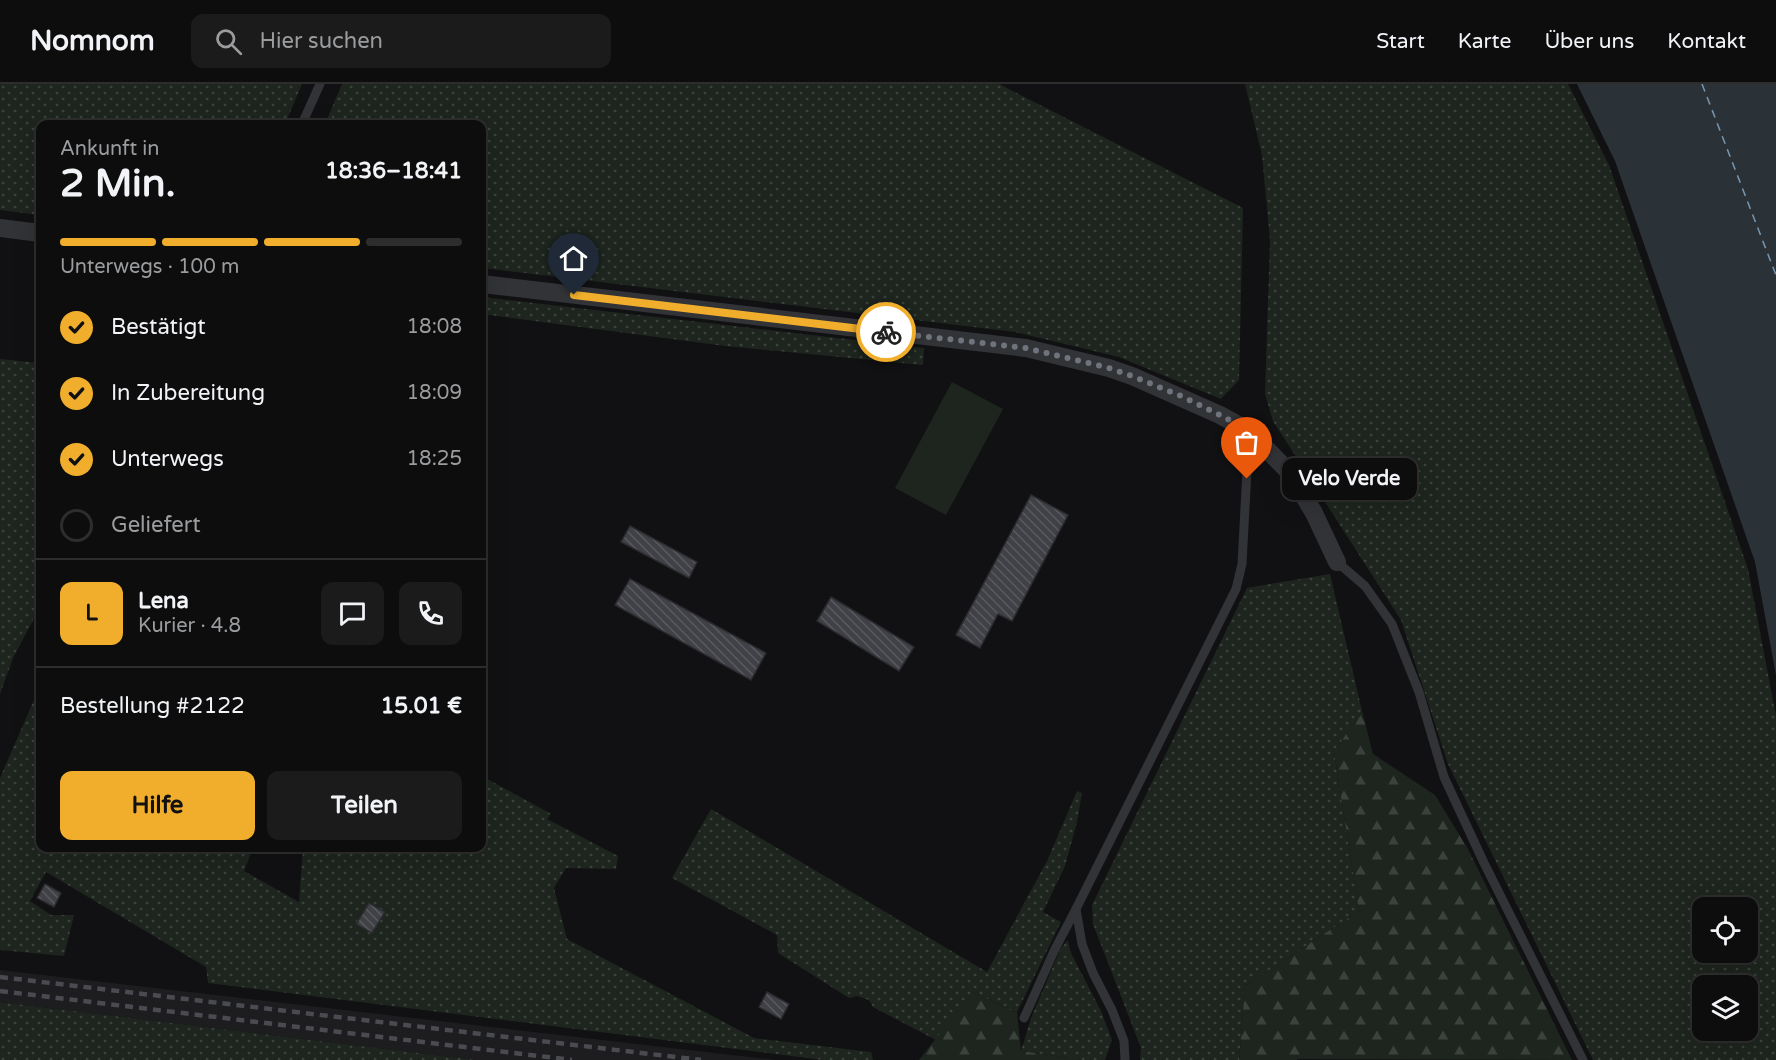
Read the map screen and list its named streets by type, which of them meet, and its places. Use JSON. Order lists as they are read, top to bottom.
{
  "places": ["Velo Verde"],
  "page": {
    "header": "Nomnom",
    "search": "Hier suchen",
    "nav": [
      "Start",
      "Karte",
      "Über uns",
      "Kontakt"
    ],
    "heading": ["2 Min.", "Ankunft in", "18:36–18:41"],
    "panel": [
      "Lena",
      "Kurier · 4.8",
      "Bestellung #2122",
      "15.01 €"
    ],
    "bar": "Unterwegs · 100 m",
    "list": [
      ["Bestätigt", "18:08"],
      ["In Zubereitung", "18:09"],
      ["Unterwegs", "18:25"],
      "Geliefert"
    ],
    "bubble": "Velo Verde",
    "round": "L",
    "buttons": ["Hilfe", "Teilen"]
  }
}
